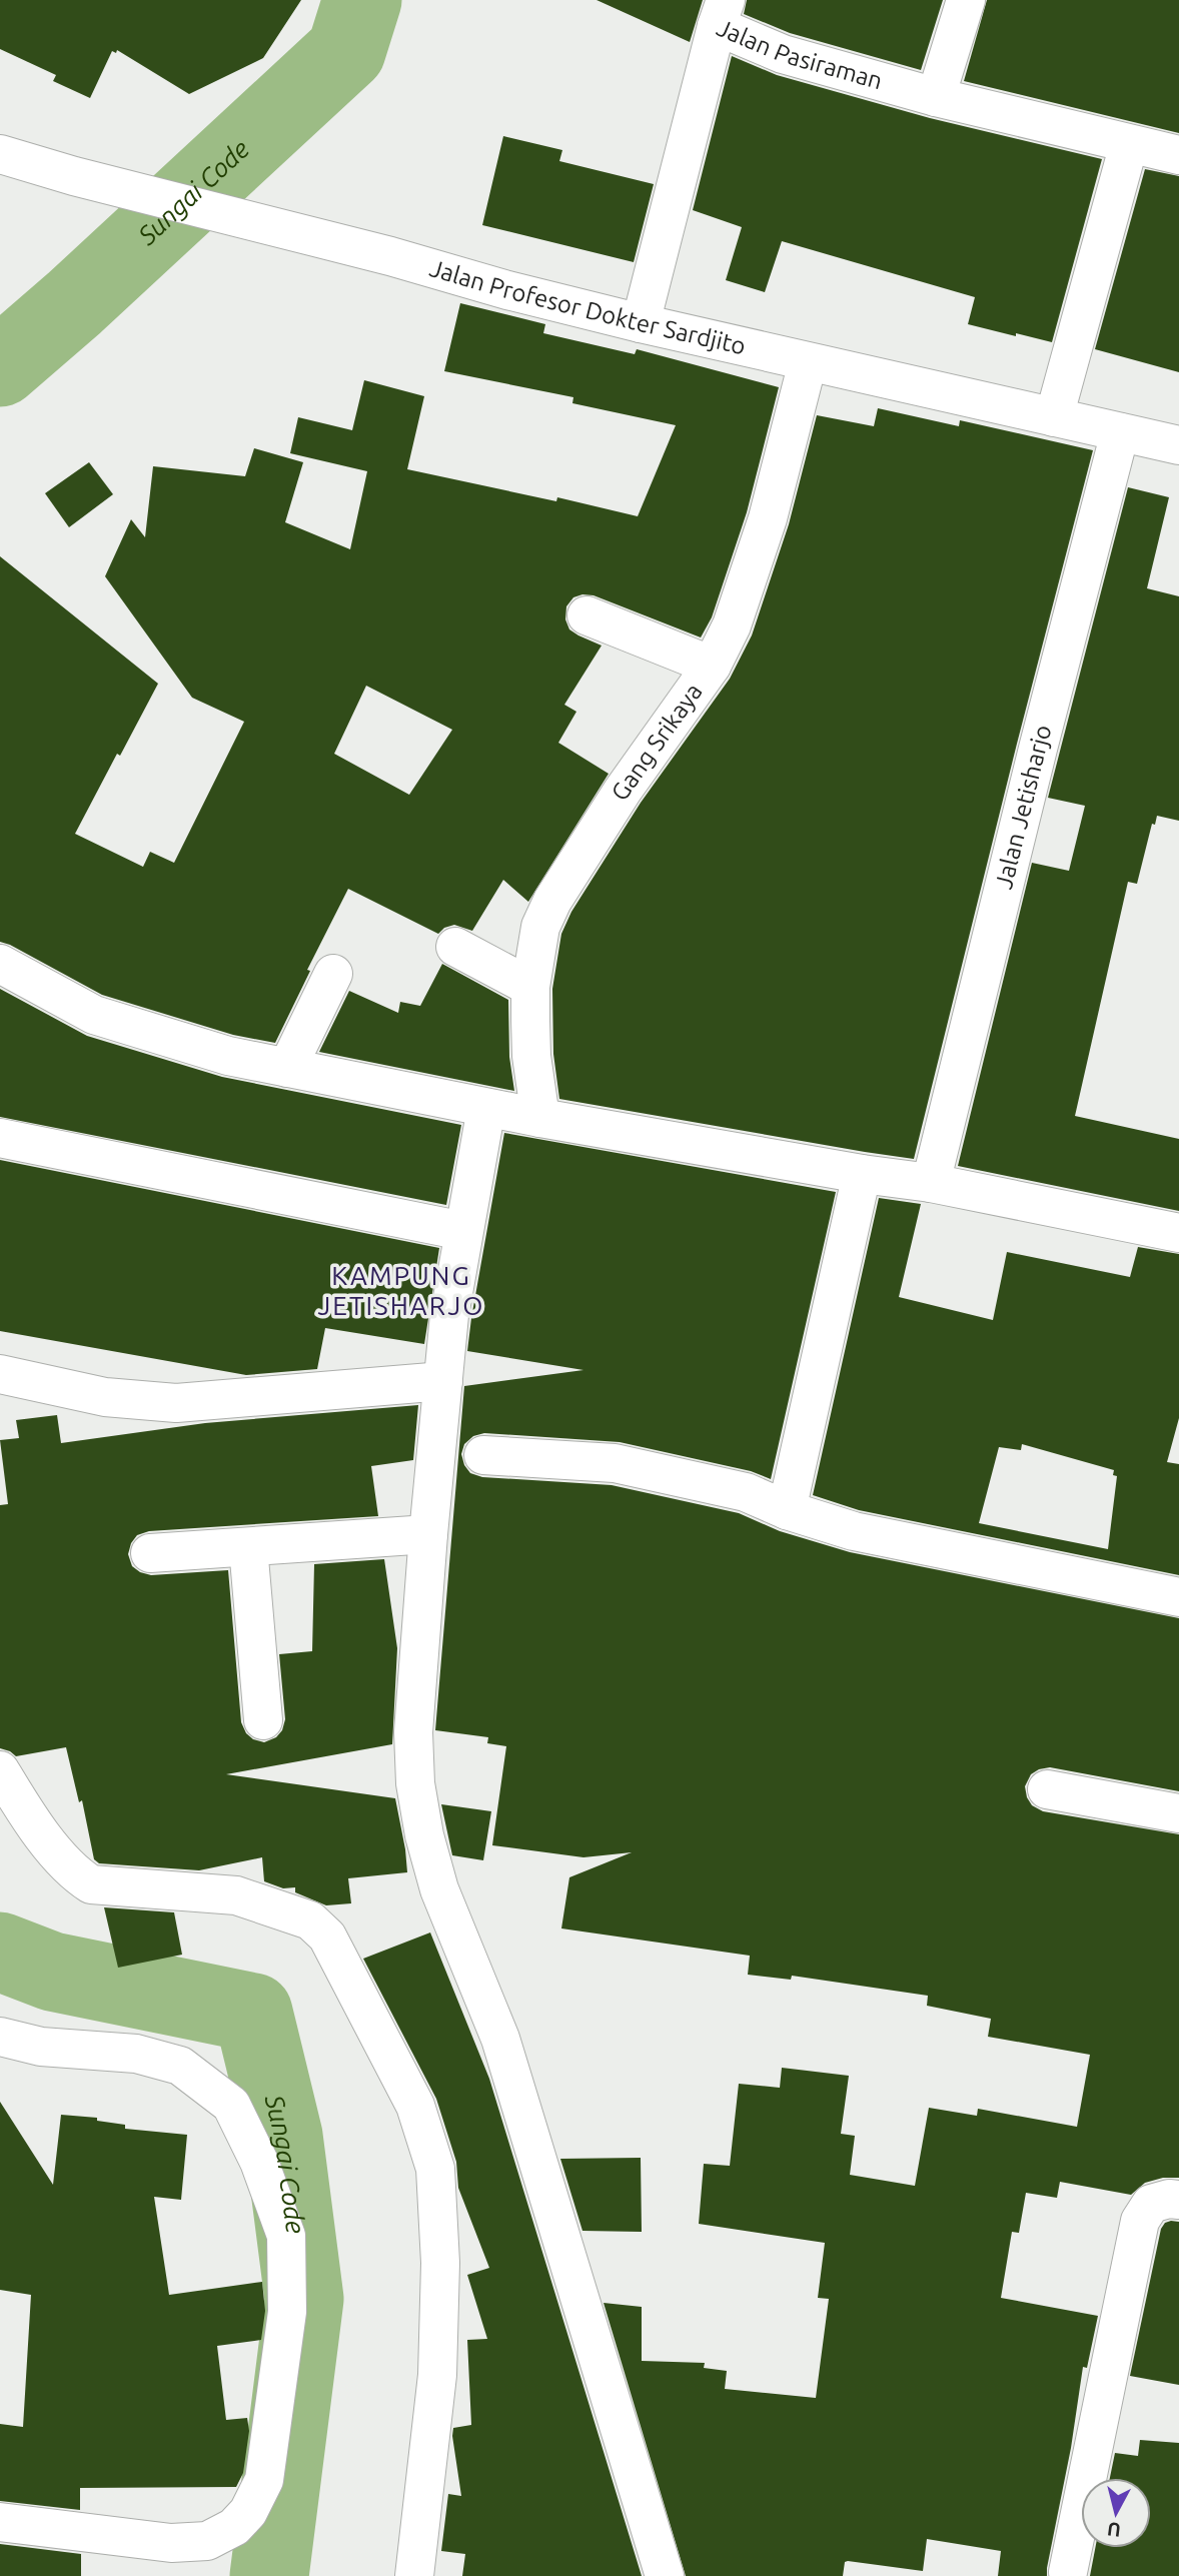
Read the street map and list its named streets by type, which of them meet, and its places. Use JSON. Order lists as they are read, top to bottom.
{
  "streets": {
    "street": [
      "Jalan Pasiraman",
      "Jalan Profesor Dokter Sardjito",
      "Gang Srikaya",
      "Jalan Jetisharjo"
    ]
  },
  "crossings": [
    ["Jalan Pasiraman", "Jalan Profesor Dokter Sardjito"],
    ["Jalan Profesor Dokter Sardjito", "Gang Srikaya"],
    ["Jalan Profesor Dokter Sardjito", "Jalan Jetisharjo"]
  ],
  "districts": ["KAMPUNG JETISHARJO"],
  "water": ["Sungai Code"],
  "north": "bottom"
}
